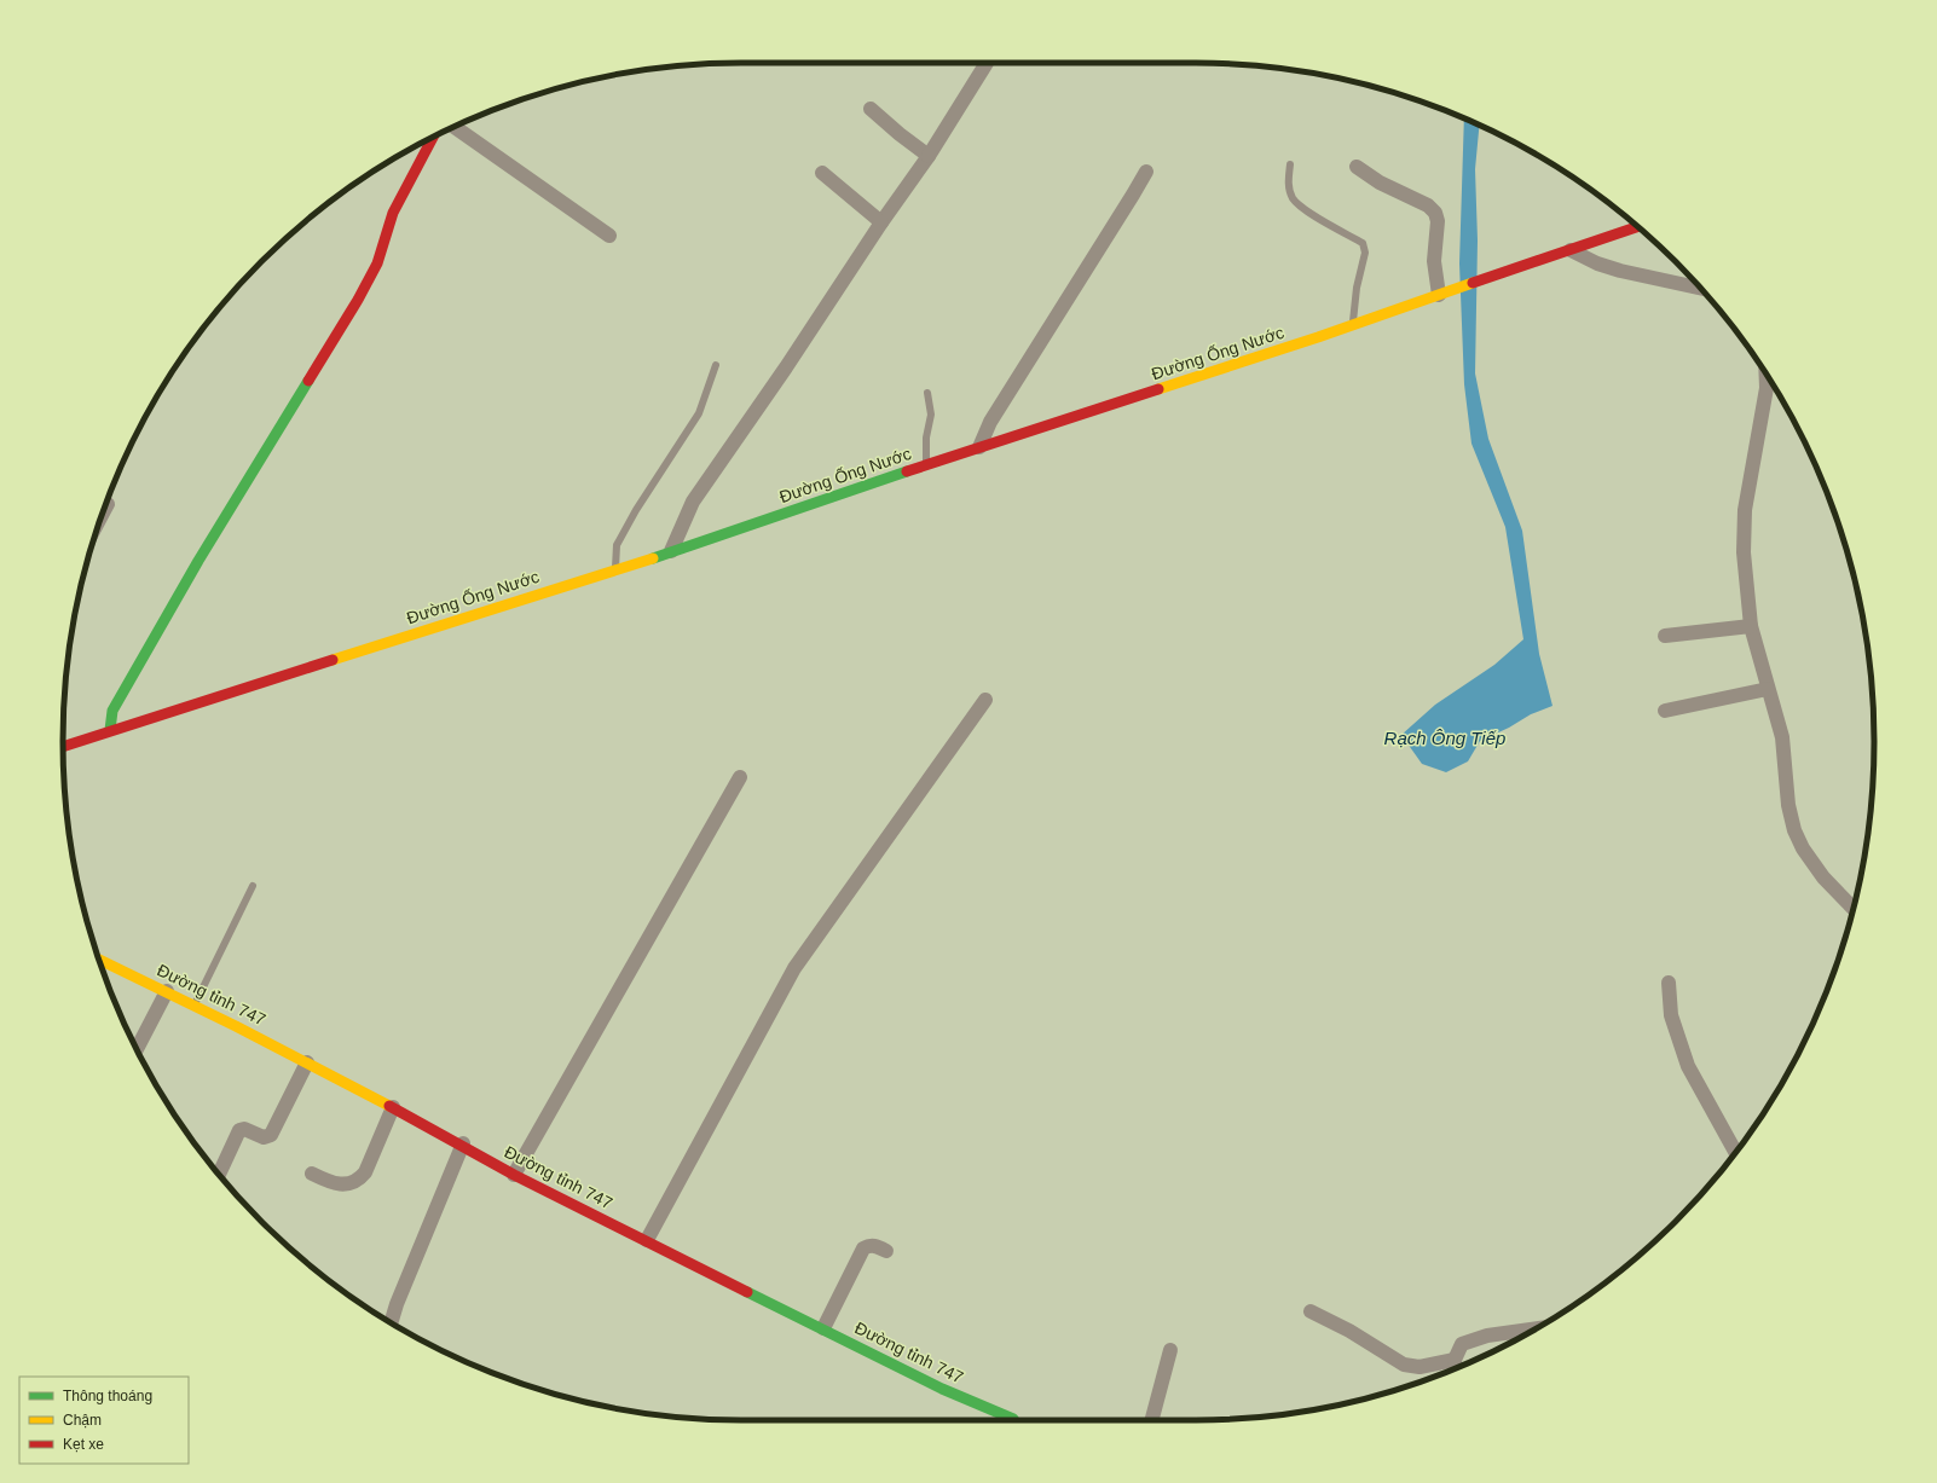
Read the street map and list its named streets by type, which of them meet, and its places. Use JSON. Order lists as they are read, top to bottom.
{
  "streets": {
    "street": ["Đường Ống Nước", "Đường tỉnh 747"]
  },
  "water": ["Rạch Ông Tiếp"],
  "legend": ["Thông thoáng", "Chậm", "Kẹt xe"]
}
